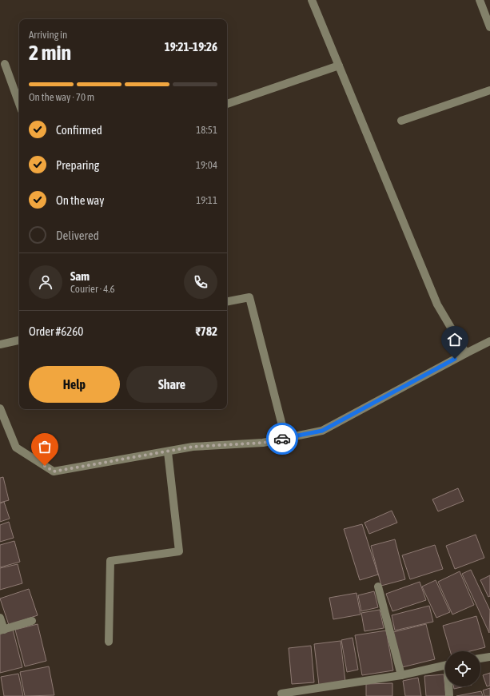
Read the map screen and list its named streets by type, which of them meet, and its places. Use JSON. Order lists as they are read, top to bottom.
{
  "page": {
    "heading": ["2 min", "Arriving in", "19:21–19:26"],
    "panel": [
      "Sam",
      "Courier · 4.6",
      "Order #6260",
      "₹782"
    ],
    "bar": "On the way · 70 m",
    "list": [
      ["Confirmed", "18:51"],
      ["Preparing", "19:04"],
      ["On the way", "19:11"],
      "Delivered"
    ],
    "buttons": ["Help", "Share"]
  }
}
